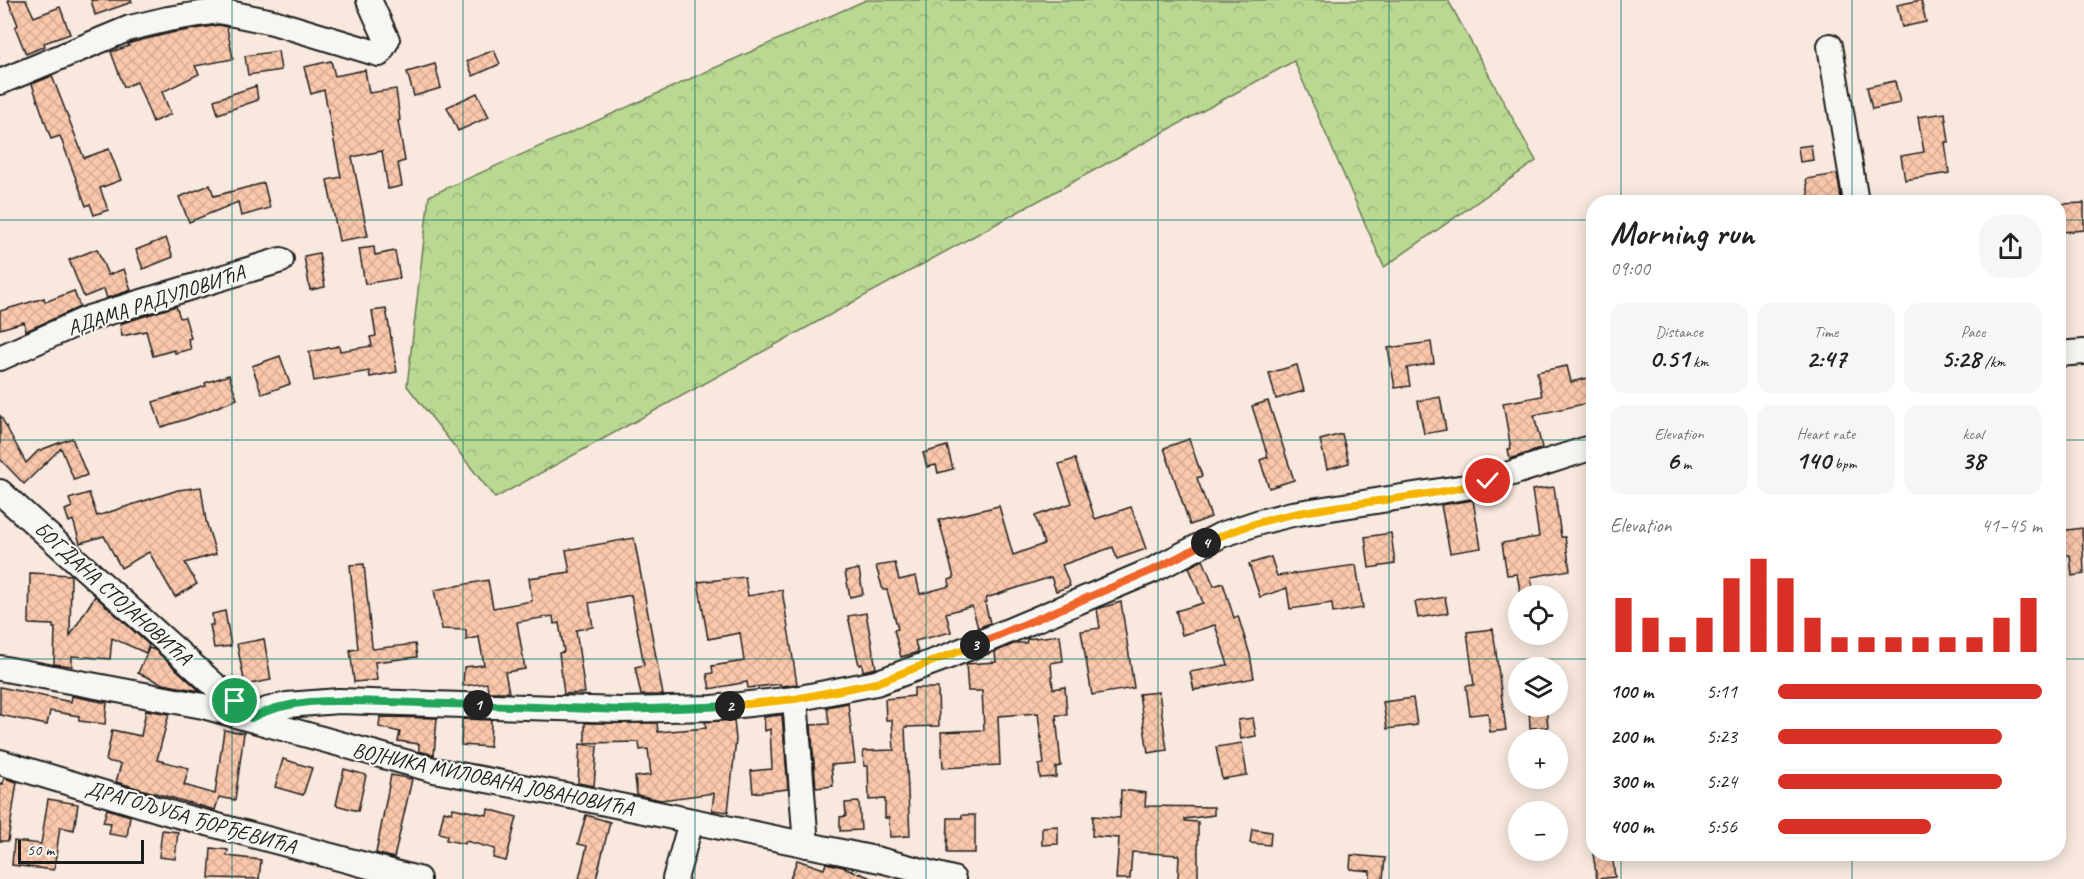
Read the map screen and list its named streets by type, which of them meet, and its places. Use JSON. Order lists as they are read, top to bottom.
{
  "streets": {
    "street": [
      "АДАМА РАДУЛОВИЋА",
      "БОГДАНА СТОЈАНОВИЋА",
      "ВОЈНИКА МИЛОВАНА ЈОВАНОВИЋА",
      "ДРАГОЉУБА ЂОРЂЕВИЋА"
    ]
  },
  "crossings": [
    ["БОГДАНА СТОЈАНОВИЋА", "ВОЈНИКА МИЛОВАНА ЈОВАНОВИЋА"]
  ],
  "scale_bar": "50 m",
  "page": {
    "heading": ["Morning run", "09:00"],
    "stats": [
      ["Distance", "0.51 km"],
      ["Time", "2:47"],
      ["Pace", "5:28 /km"],
      ["Elevation", "6 m"],
      ["Heart rate", "140 bpm"],
      ["kcal", "38"]
    ],
    "chart": ["Elevation", "41–45 m"],
    "pins": [
      "4",
      "3",
      "1",
      "2"
    ],
    "map_buttons": ["+", "−"],
    "list": [
      {
        "name": "100 m",
        "note": "5:11"
      },
      {
        "name": "200 m",
        "note": "5:23"
      },
      {
        "name": "300 m",
        "note": "5:24"
      },
      {
        "name": "400 m",
        "note": "5:56"
      }
    ],
    "scale": "50 m"
  }
}
